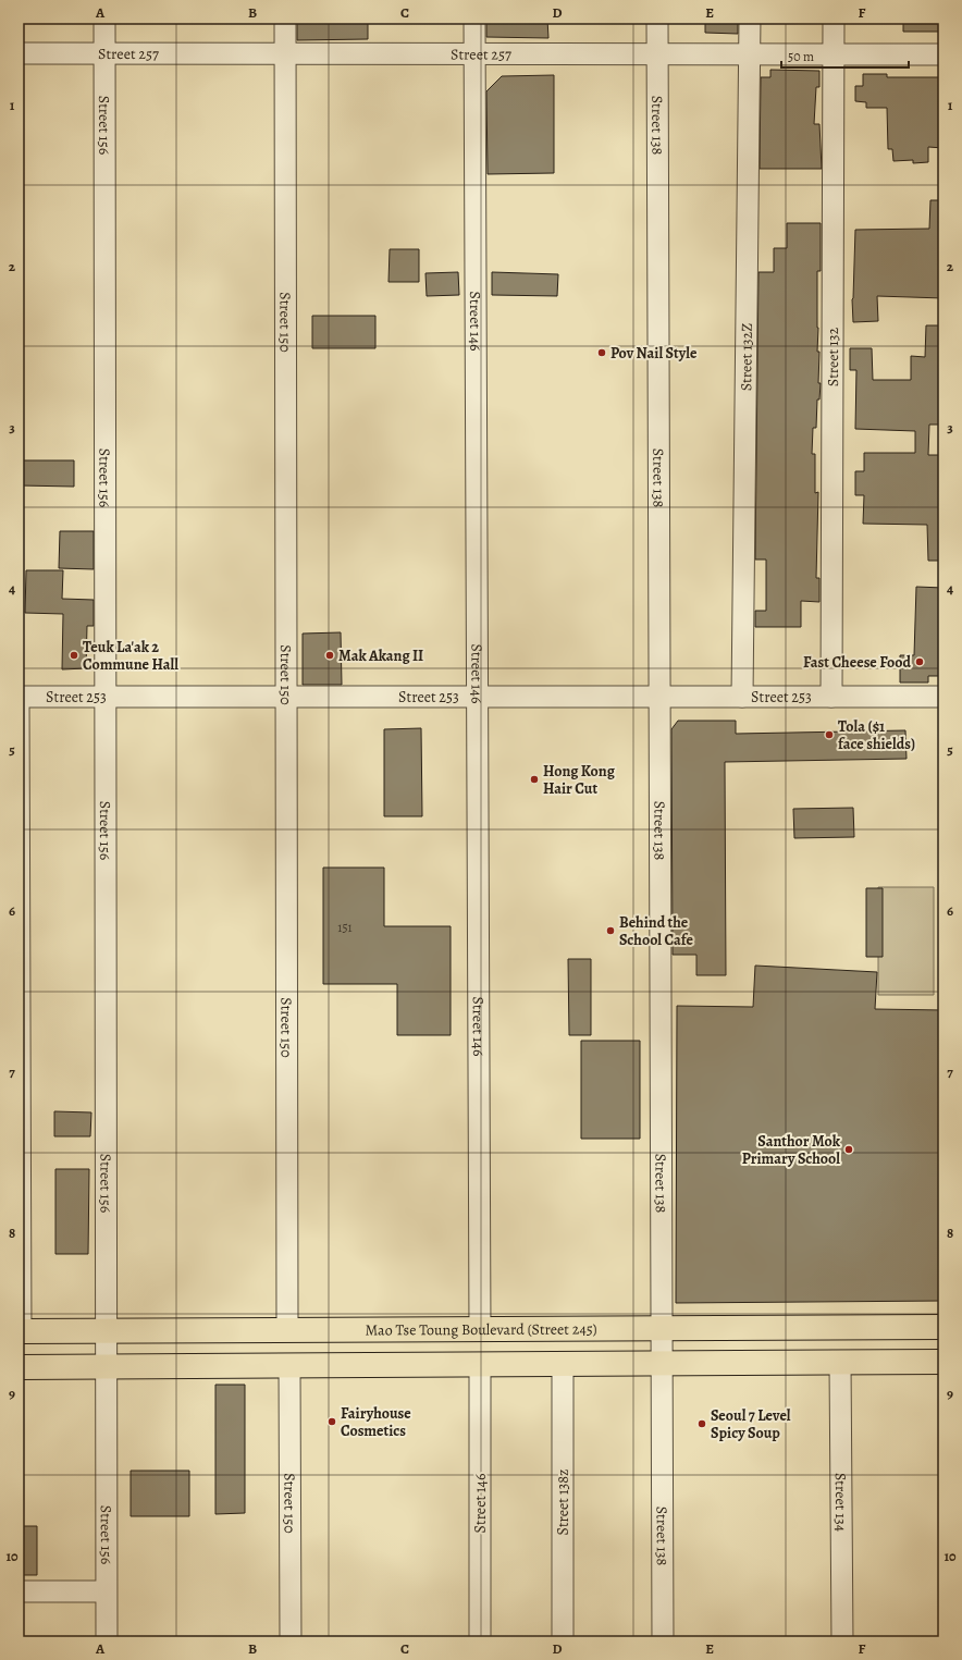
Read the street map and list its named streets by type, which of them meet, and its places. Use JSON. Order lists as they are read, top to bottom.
{
  "streets": {
    "main road": ["Mao Tse Toung Boulevard (Street 245)"],
    "street": [
      "Street 257",
      "Street 156",
      "Street 138",
      "Street 146",
      "Street 150",
      "Street 132Z",
      "Street 132",
      "Street 253",
      "Street 138z",
      "Street 134"
    ]
  },
  "crossings": [
    ["Street 257", "Street 156"],
    ["Street 257", "Street 138"],
    ["Street 257", "Street 146"],
    ["Street 257", "Street 150"],
    ["Street 257", "Street 132Z"],
    ["Street 257", "Street 132"],
    ["Street 156", "Street 253"],
    ["Street 156", "Mao Tse Toung Boulevard (Street 245)"],
    ["Street 138", "Street 253"],
    ["Street 138", "Mao Tse Toung Boulevard (Street 245)"],
    ["Street 146", "Street 253"],
    ["Street 146", "Mao Tse Toung Boulevard (Street 245)"],
    ["Street 150", "Street 253"],
    ["Street 150", "Mao Tse Toung Boulevard (Street 245)"],
    ["Street 132Z", "Street 253"],
    ["Street 132", "Street 253"]
  ],
  "places": [
    "Pov Nail Style",
    "Teuk La'ak 2 Commune Hall",
    "Mak Akang II",
    "Fast Cheese Food",
    "Tola ($1 face shields)",
    "Hong Kong Hair Cut",
    "Behind the School Cafe",
    "Santhor Mok Primary School",
    "Fairyhouse Cosmetics",
    "Seoul 7 Level Spicy Soup"
  ],
  "house_numbers": ["151"],
  "scale_bar": "50 m",
  "grid": {
    "columns": [
      "A",
      "B",
      "C",
      "D",
      "E",
      "F"
    ],
    "rows": [
      "1",
      "2",
      "3",
      "4",
      "5",
      "6",
      "7",
      "8",
      "9",
      "10"
    ]
  }
}
